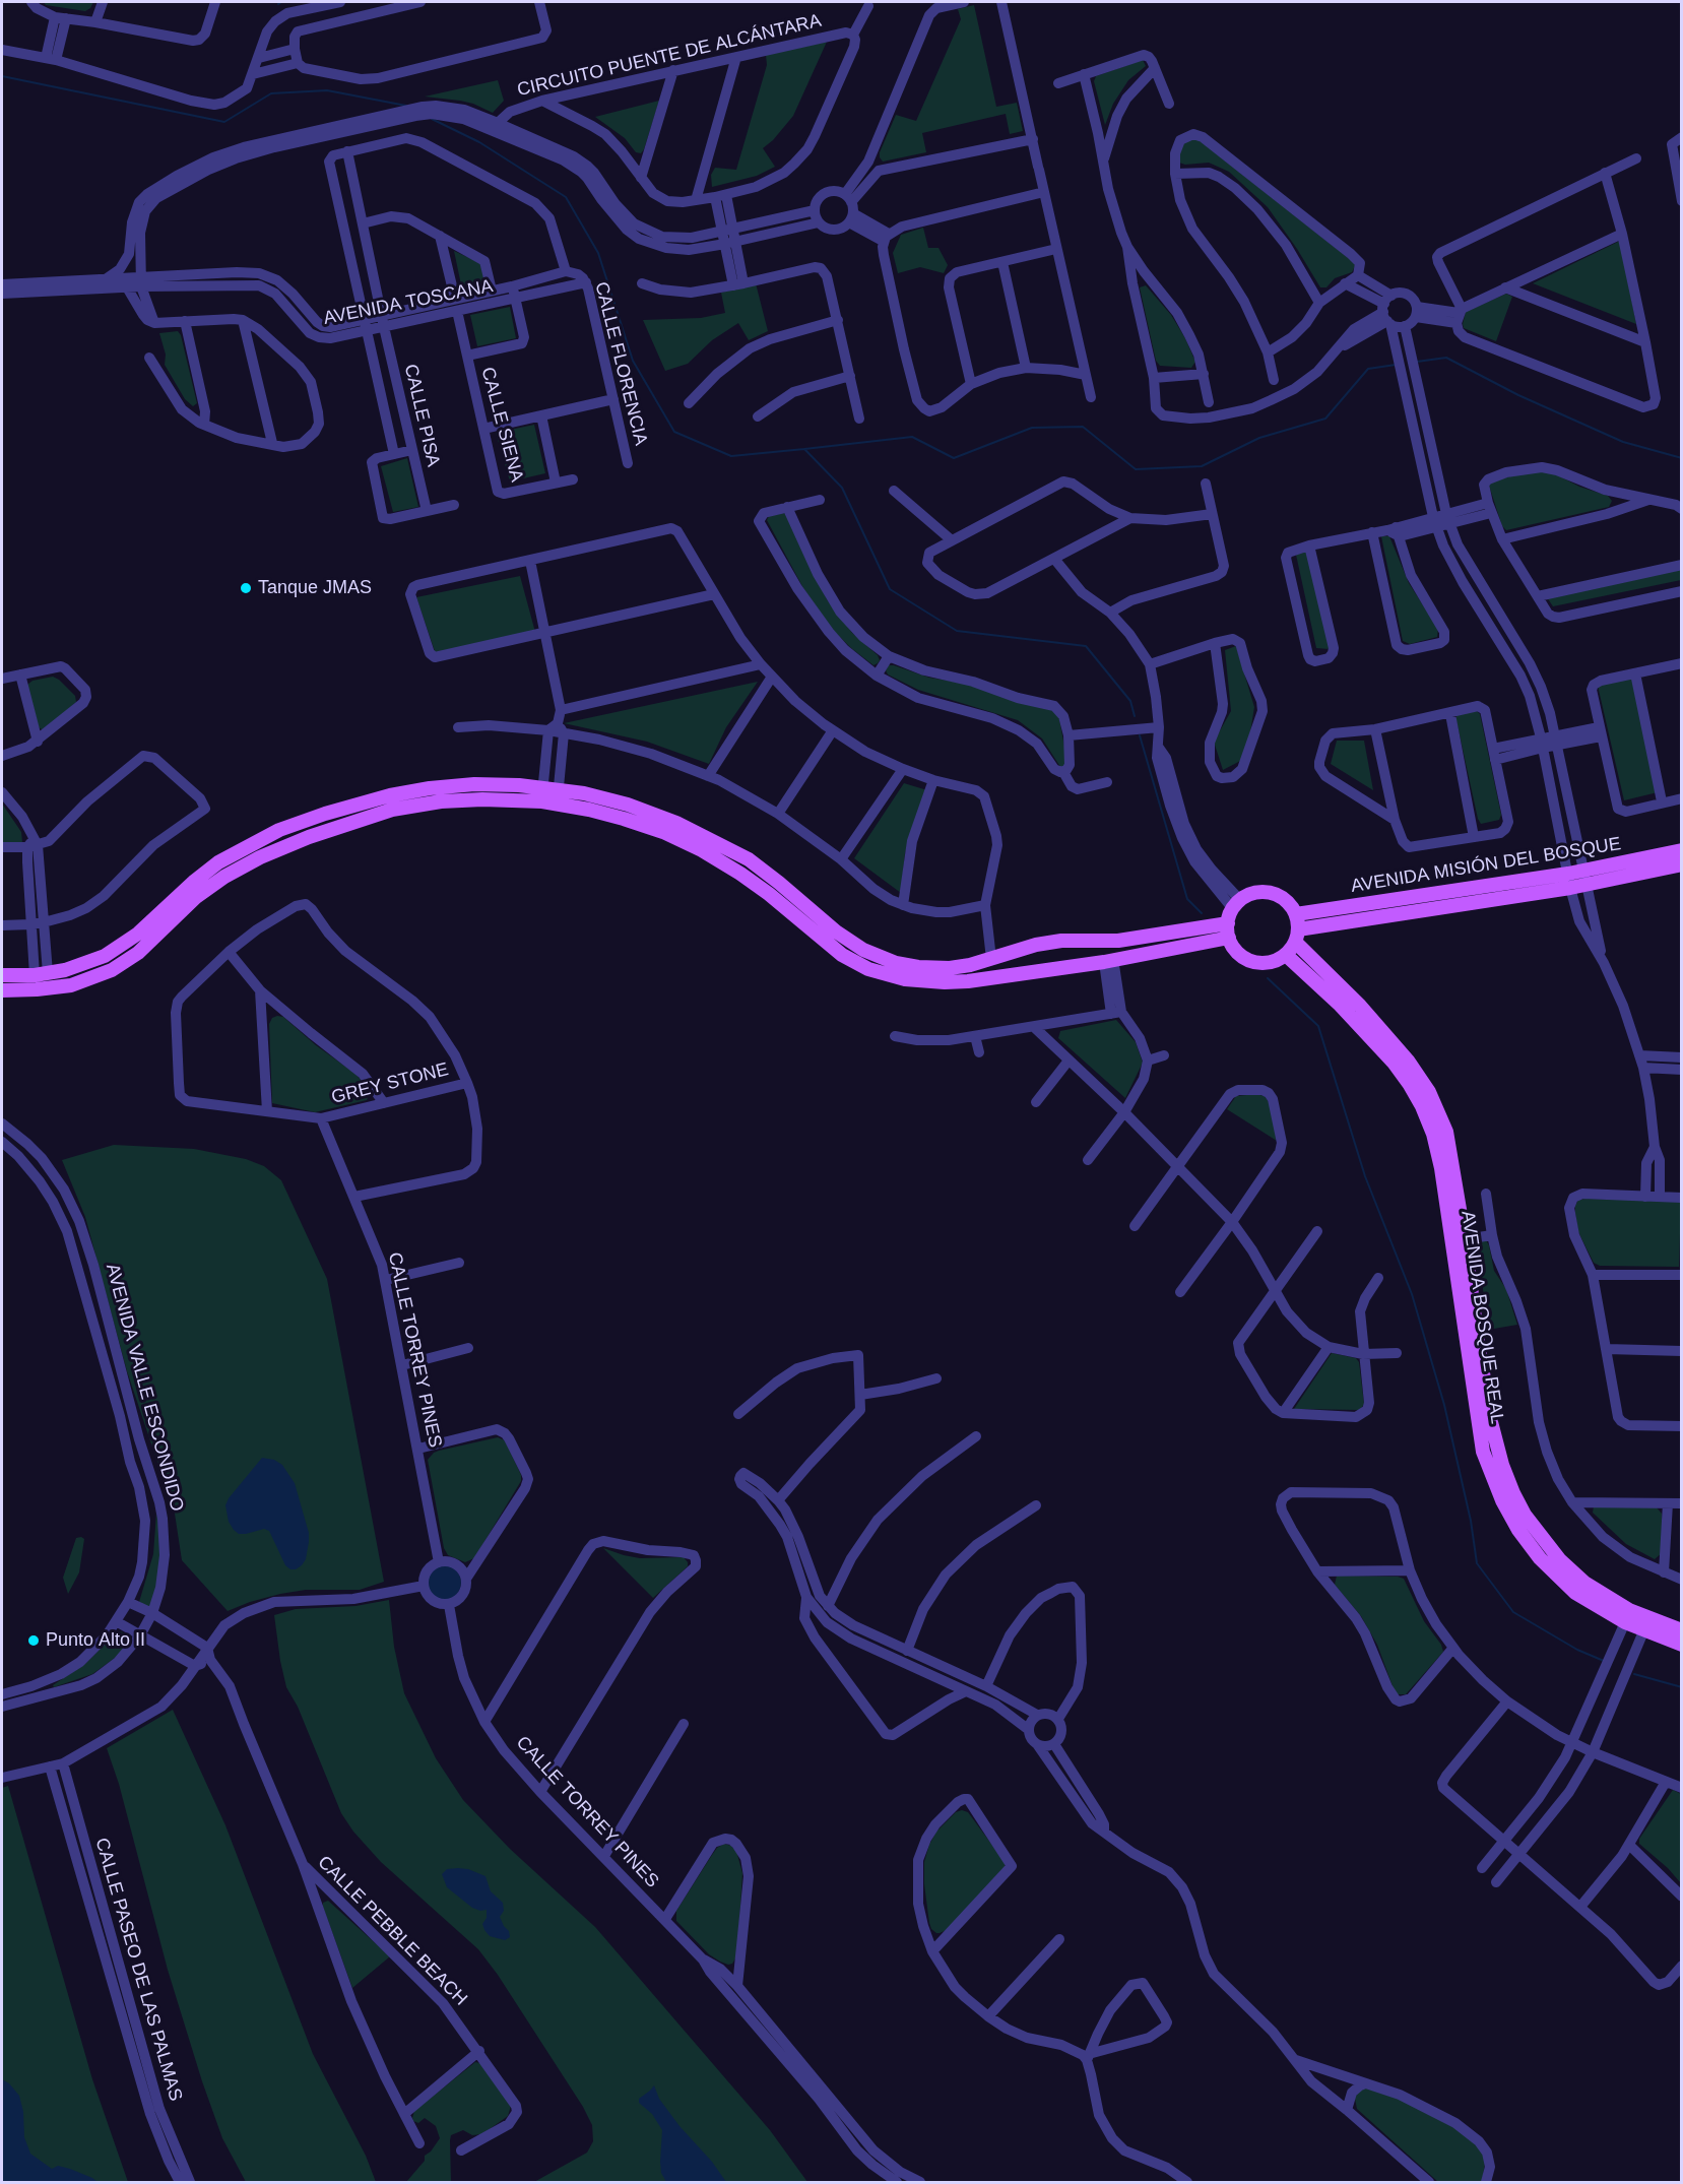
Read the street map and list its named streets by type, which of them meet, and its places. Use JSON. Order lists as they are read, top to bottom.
{
  "streets": {
    "main road": ["AVENIDA MISIÓN DEL BOSQUE", "AVENIDA BOSQUE REAL"],
    "street": [
      "CIRCUITO PUENTE DE ALCÁNTARA",
      "AVENIDA TOSCANA",
      "CALLE FLORENCIA",
      "CALLE PISA",
      "CALLE SIENA",
      "GREY STONE",
      "CALLE TORREY PINES",
      "AVENIDA VALLE ESCONDIDO",
      "CALLE PEBBLE BEACH",
      "CALLE PASEO DE LAS PALMAS"
    ]
  },
  "crossings": [
    ["AVENIDA TOSCANA", "CALLE FLORENCIA"],
    ["AVENIDA TOSCANA", "CALLE PISA"],
    ["AVENIDA TOSCANA", "CALLE SIENA"],
    ["AVENIDA MISIÓN DEL BOSQUE", "AVENIDA BOSQUE REAL"],
    ["GREY STONE", "CALLE TORREY PINES"]
  ],
  "places": ["Tanque JMAS", "Punto Alto II"]
}
